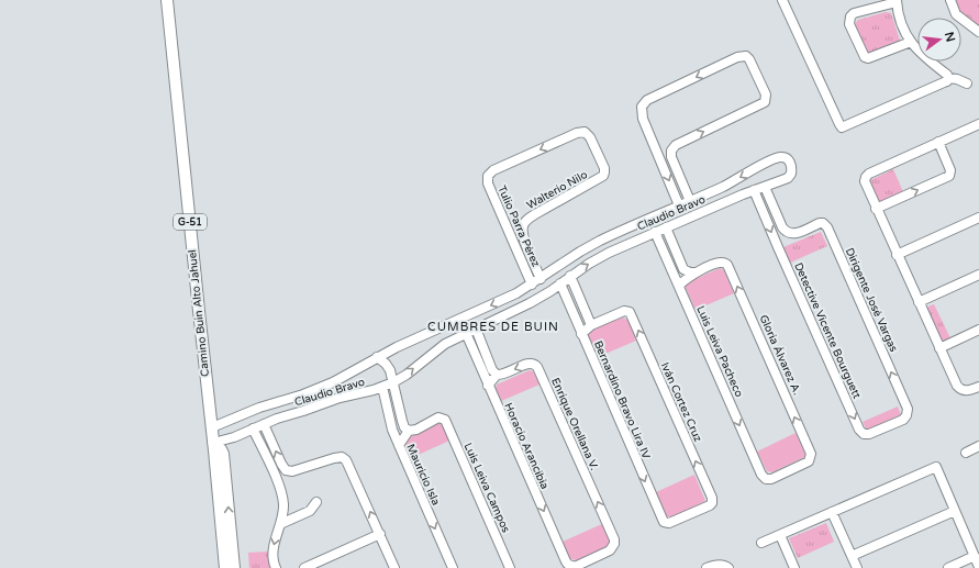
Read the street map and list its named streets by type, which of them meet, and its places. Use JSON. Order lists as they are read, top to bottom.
{
  "streets": {
    "main road": ["G-51", "Camino Buin Alto Jahuel"],
    "street": [
      "Walterio Nilo",
      "Claudio Bravo",
      "Tulio Parra Pérez",
      "Dirigente José Vargas",
      "Detective Vicente Bourguett",
      "Luis Leiva Pacheco",
      "Gloria Álvarez A.",
      "Bernardino Bravo Lira IV",
      "Iván Cortez Cruz",
      "Enrique Orellana V.",
      "Horacio Arancibia",
      "Mauricio Isla",
      "Luis Leiva Campos"
    ]
  },
  "crossings": [
    ["Walterio Nilo", "Tulio Parra Pérez"],
    ["Claudio Bravo", "Tulio Parra Pérez"],
    ["Claudio Bravo", "Camino Buin Alto Jahuel"],
    ["Claudio Bravo", "Detective Vicente Bourguett"],
    ["Claudio Bravo", "Luis Leiva Pacheco"],
    ["Claudio Bravo", "Bernardino Bravo Lira IV"],
    ["Claudio Bravo", "Horacio Arancibia"],
    ["Claudio Bravo", "Mauricio Isla"],
    ["Dirigente José Vargas", "Detective Vicente Bourguett"],
    ["Luis Leiva Pacheco", "Gloria Álvarez A."],
    ["Bernardino Bravo Lira IV", "Iván Cortez Cruz"],
    ["Enrique Orellana V.", "Horacio Arancibia"],
    ["Mauricio Isla", "Luis Leiva Campos"]
  ],
  "one_way": [
    "Detective Vicente Bourguett",
    "Luis Leiva Pacheco",
    "Bernardino Bravo Lira IV",
    "Horacio Arancibia",
    "Mauricio Isla"
  ],
  "districts": ["CUMBRES DE BUIN"],
  "north": "right"
}
